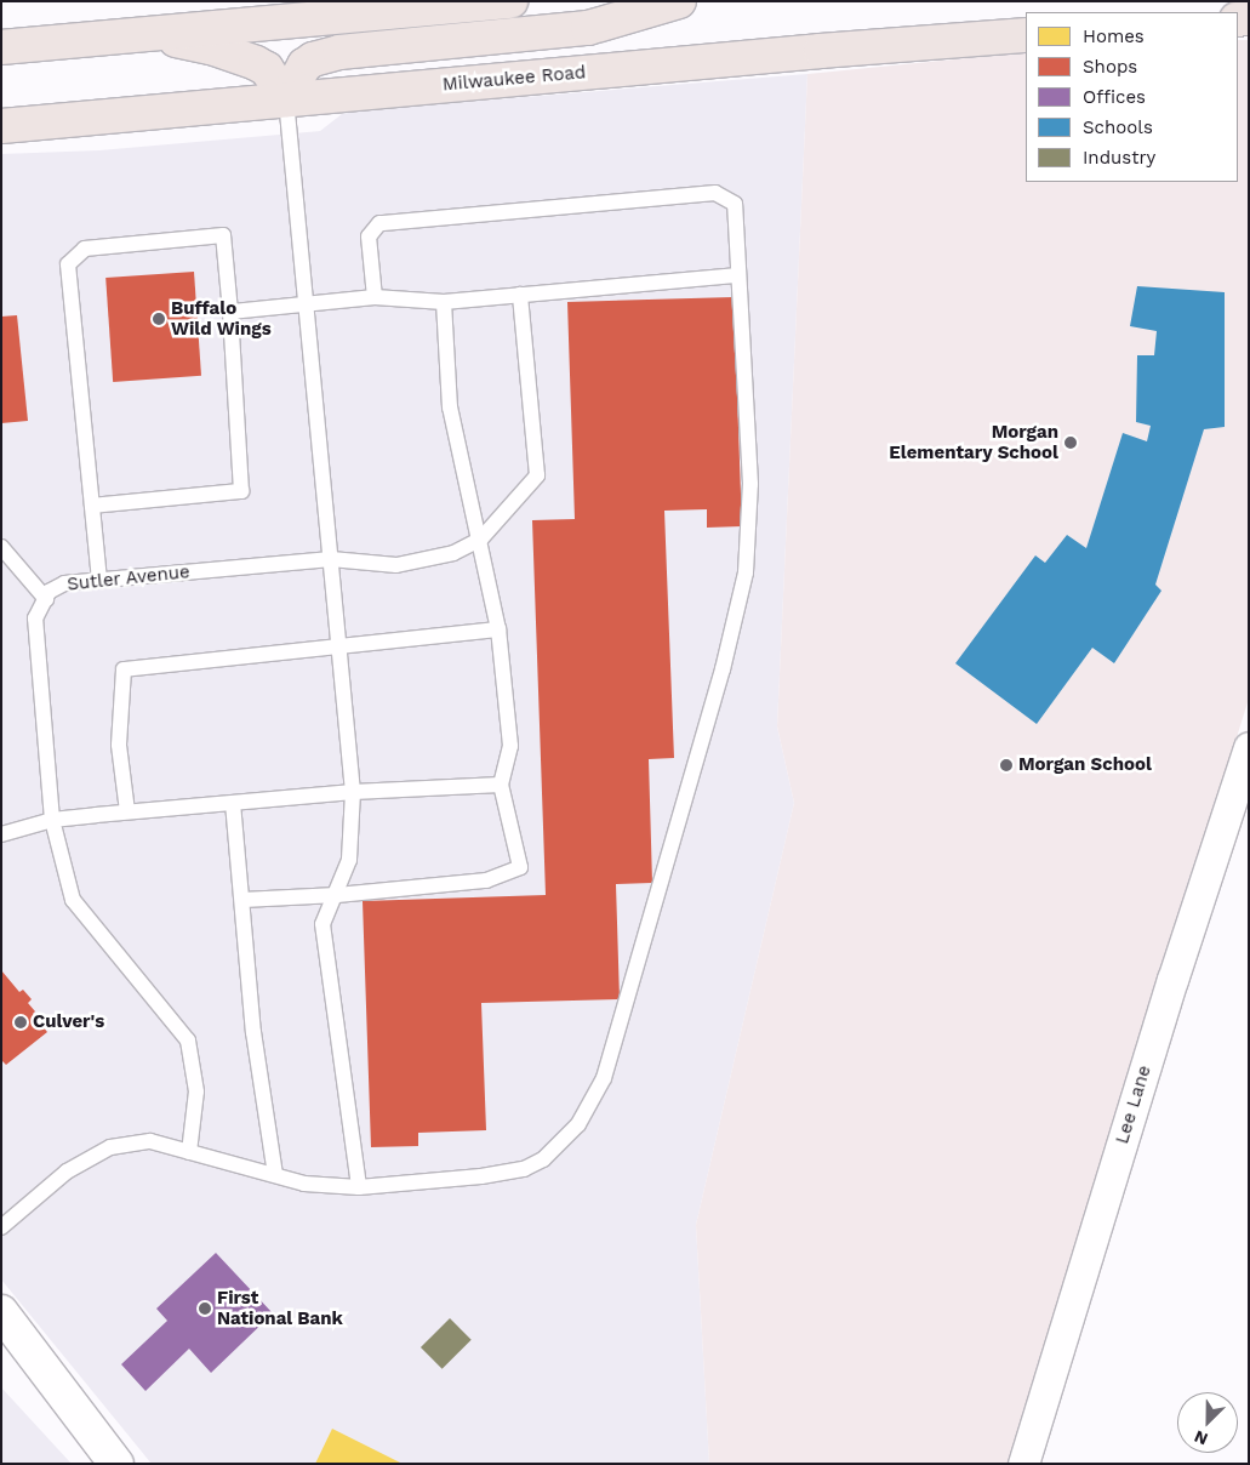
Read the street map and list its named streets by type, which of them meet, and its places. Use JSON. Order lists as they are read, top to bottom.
{
  "streets": {
    "main road": ["Milwaukee Road"],
    "street": ["Lee Lane"],
    "lane": ["Sutler Avenue"]
  },
  "places": [
    "Buffalo Wild Wings",
    "Morgan Elementary School",
    "Morgan School",
    "Culver's",
    "First National Bank"
  ],
  "legend": [
    "Homes",
    "Shops",
    "Offices",
    "Schools",
    "Industry"
  ],
  "north": "bottom left"
}
